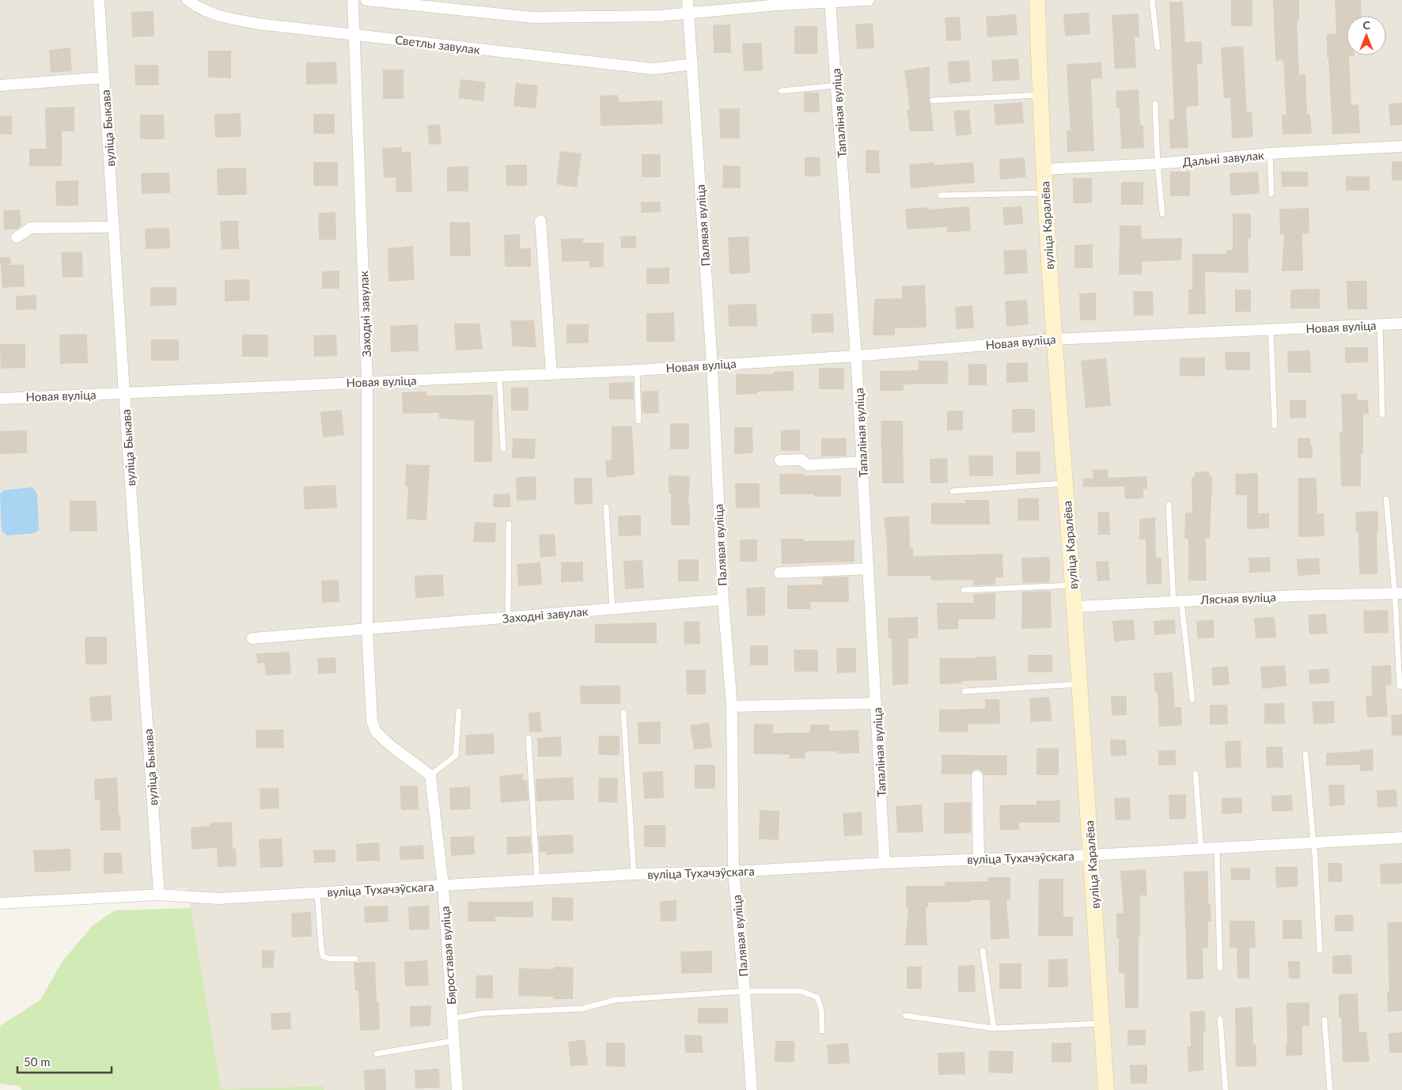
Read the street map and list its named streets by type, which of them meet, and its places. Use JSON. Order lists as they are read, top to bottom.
{
  "streets": {
    "main road": ["вуліца Каралёва"],
    "street": [
      "Светлы завулак",
      "Тапаліная вуліца",
      "вуліца Быкава",
      "Дальні завулак",
      "Палявая вуліца",
      "Заходні завулак",
      "Новая вуліца",
      "Лясная вуліца",
      "вуліца Тухачэўскага",
      "Бяроставая вуліца"
    ]
  },
  "crossings": [
    ["Светлы завулак", "Палявая вуліца"],
    ["Светлы завулак", "Заходні завулак"],
    ["Тапаліная вуліца", "Новая вуліца"],
    ["Тапаліная вуліца", "вуліца Тухачэўскага"],
    ["вуліца Быкава", "Новая вуліца"],
    ["вуліца Быкава", "вуліца Тухачэўскага"],
    ["Дальні завулак", "вуліца Каралёва"],
    ["Палявая вуліца", "Заходні завулак"],
    ["Палявая вуліца", "Новая вуліца"],
    ["Палявая вуліца", "вуліца Тухачэўскага"],
    ["вуліца Каралёва", "Новая вуліца"],
    ["вуліца Каралёва", "Лясная вуліца"],
    ["вуліца Каралёва", "вуліца Тухачэўскага"],
    ["Заходні завулак", "Новая вуліца"],
    ["Заходні завулак", "Бяроставая вуліца"],
    ["вуліца Тухачэўскага", "Бяроставая вуліца"]
  ],
  "scale_bar": "50 m",
  "north": "top"
}
